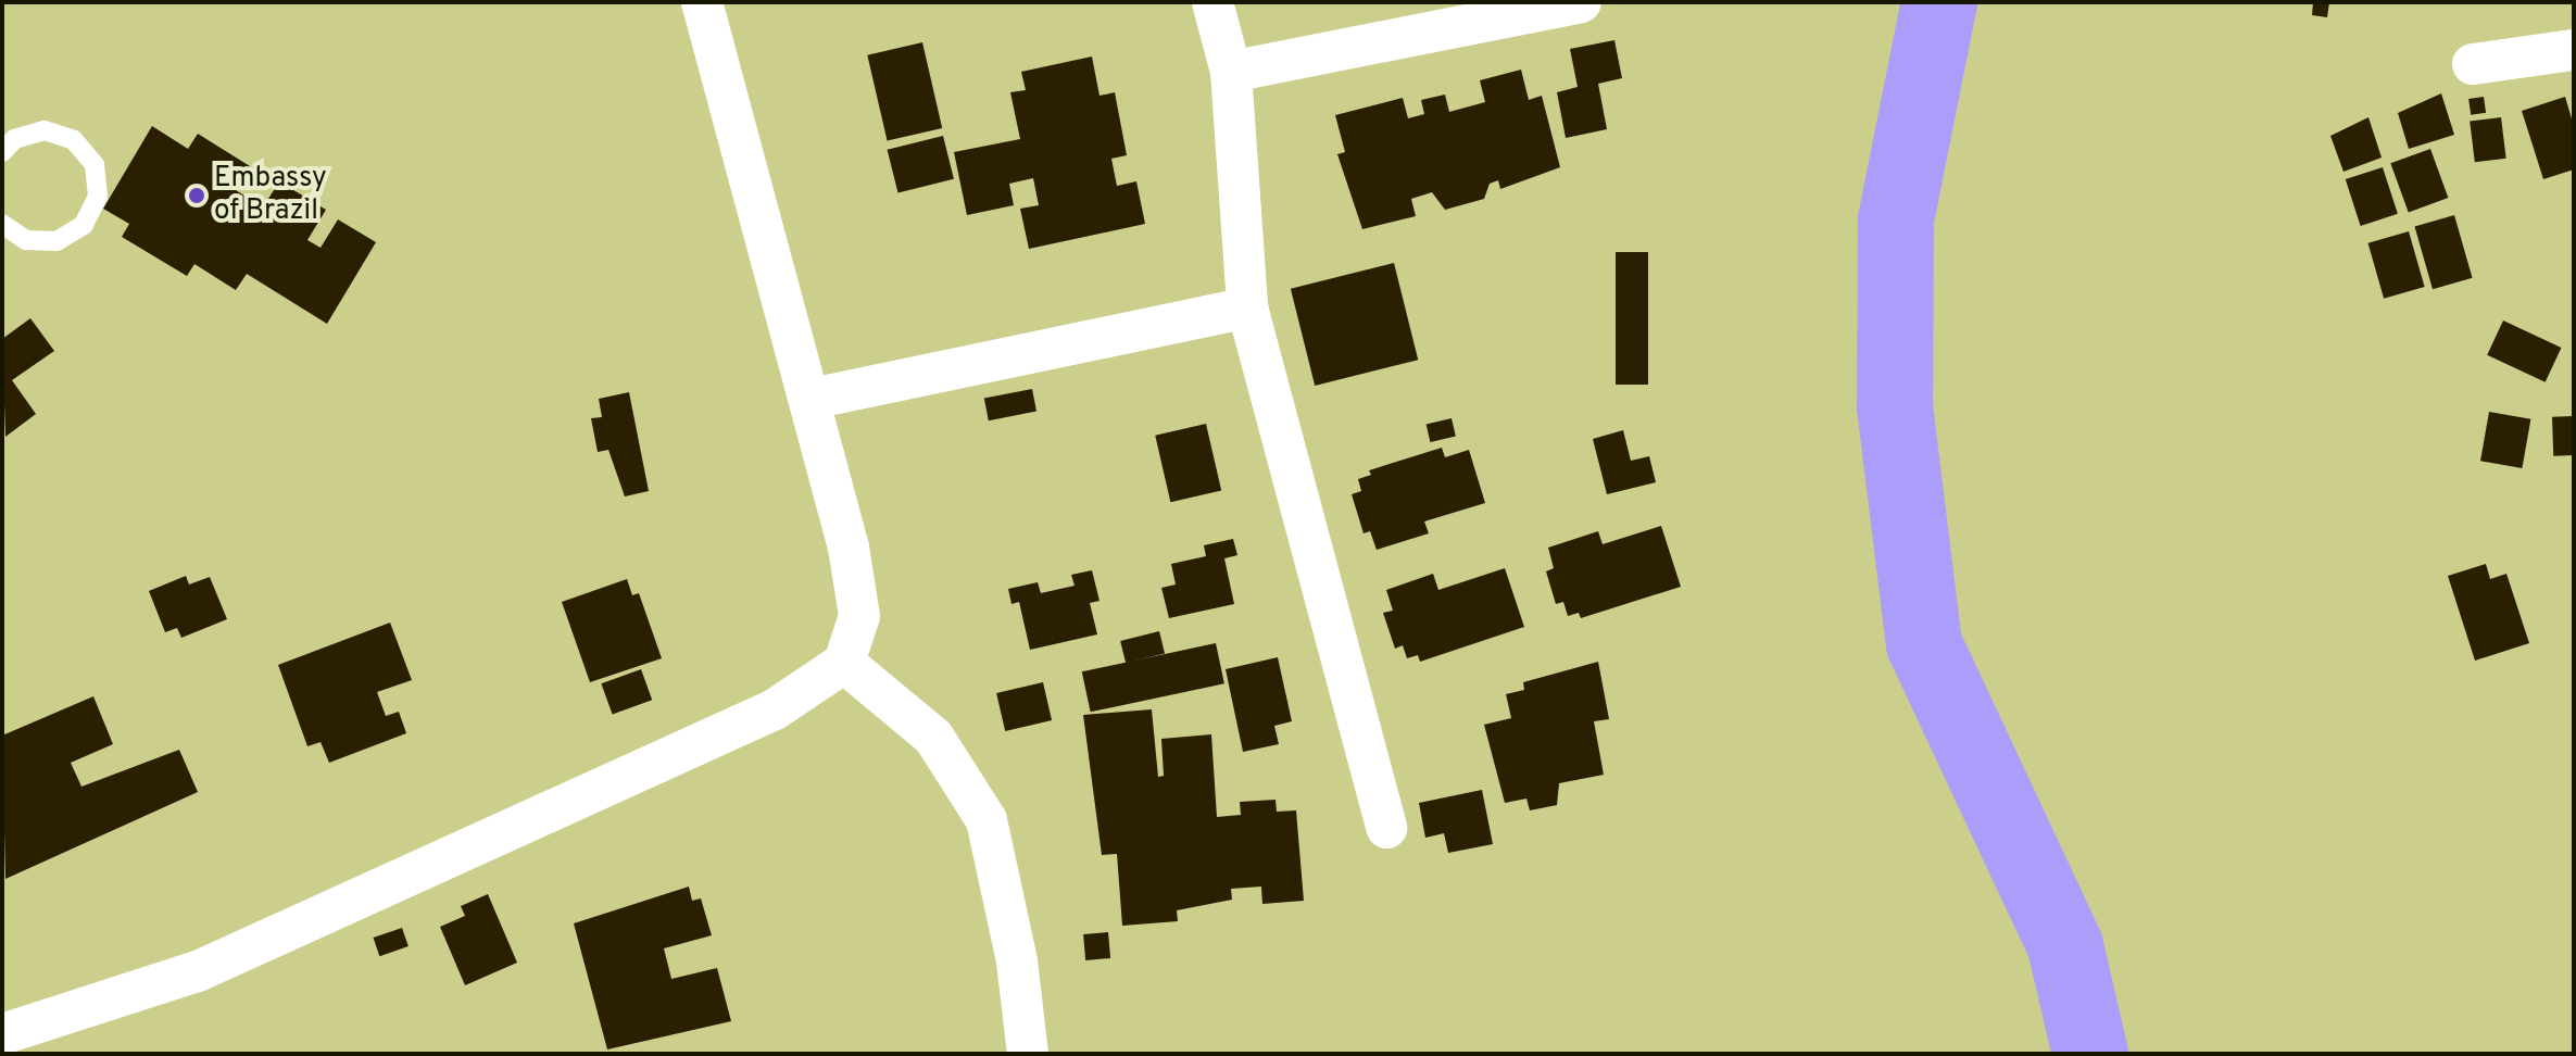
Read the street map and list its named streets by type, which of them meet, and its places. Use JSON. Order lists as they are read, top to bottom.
{
  "places": ["Embassy of Brazil"]
}
